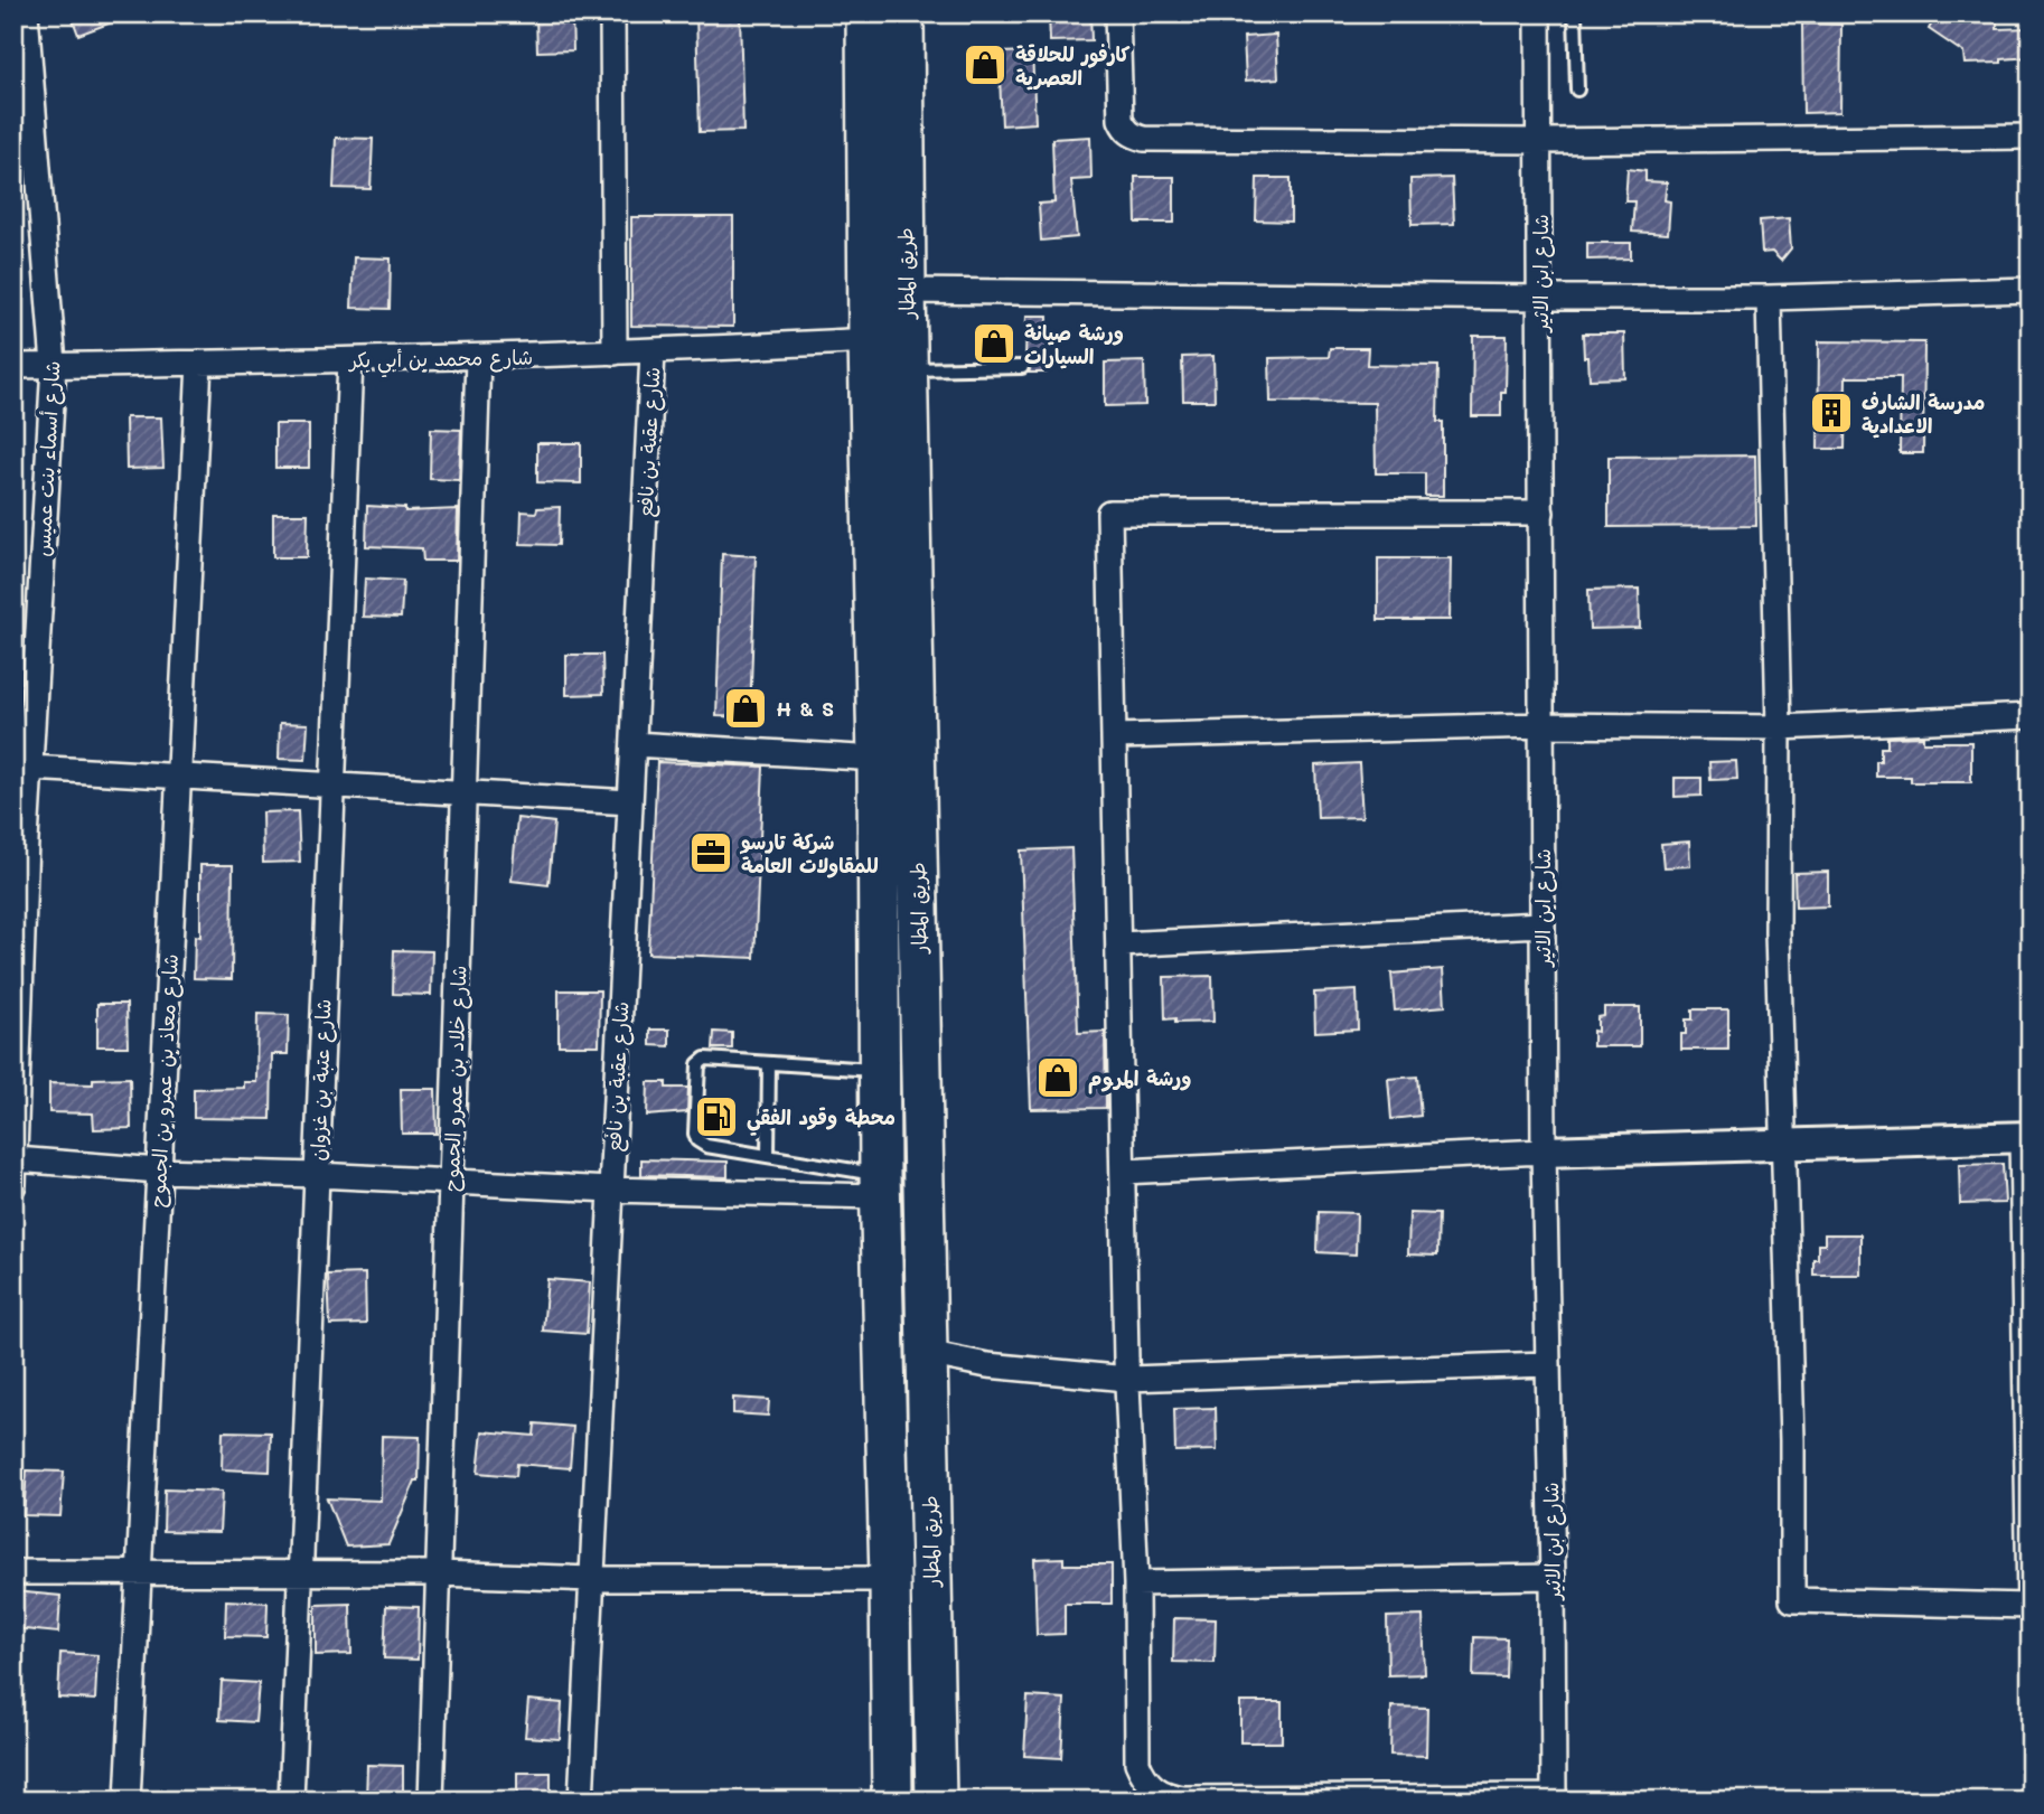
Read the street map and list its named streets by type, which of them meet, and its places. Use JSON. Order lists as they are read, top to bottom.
{
  "streets": {
    "highway": ["طريق المطار"],
    "street": [
      "شارع ابن الاثير",
      "شارع محمد بن أبي بكر",
      "شارع عقبة بن نافع",
      "شارع أسماء بنت عميس",
      "شارع خلاد بن عمرو الجموح",
      "شارع عتبة بن غزوان",
      "شارع معاذ بن عمرو بن الجموح"
    ]
  },
  "crossings": [
    ["طريق المطار", "شارع محمد بن أبي بكر"],
    ["شارع محمد بن أبي بكر", "شارع عقبة بن نافع"],
    ["شارع محمد بن أبي بكر", "شارع أسماء بنت عميس"],
    ["شارع محمد بن أبي بكر", "شارع خلاد بن عمرو الجموح"],
    ["شارع محمد بن أبي بكر", "شارع عتبة بن غزوان"],
    ["شارع محمد بن أبي بكر", "شارع معاذ بن عمرو بن الجموح"]
  ],
  "places": {
    "shop": [
      "كارفور للحلاقة العصرية",
      "ورشة صيانة السيارات",
      "H & S",
      "ورشة المروم"
    ],
    "building": ["مدرسة الشارف الاعدادية"],
    "office": ["شركة تارسو للمقاولات العامة"],
    "fuel station": ["محطة وقود الفقي"]
  }
}
